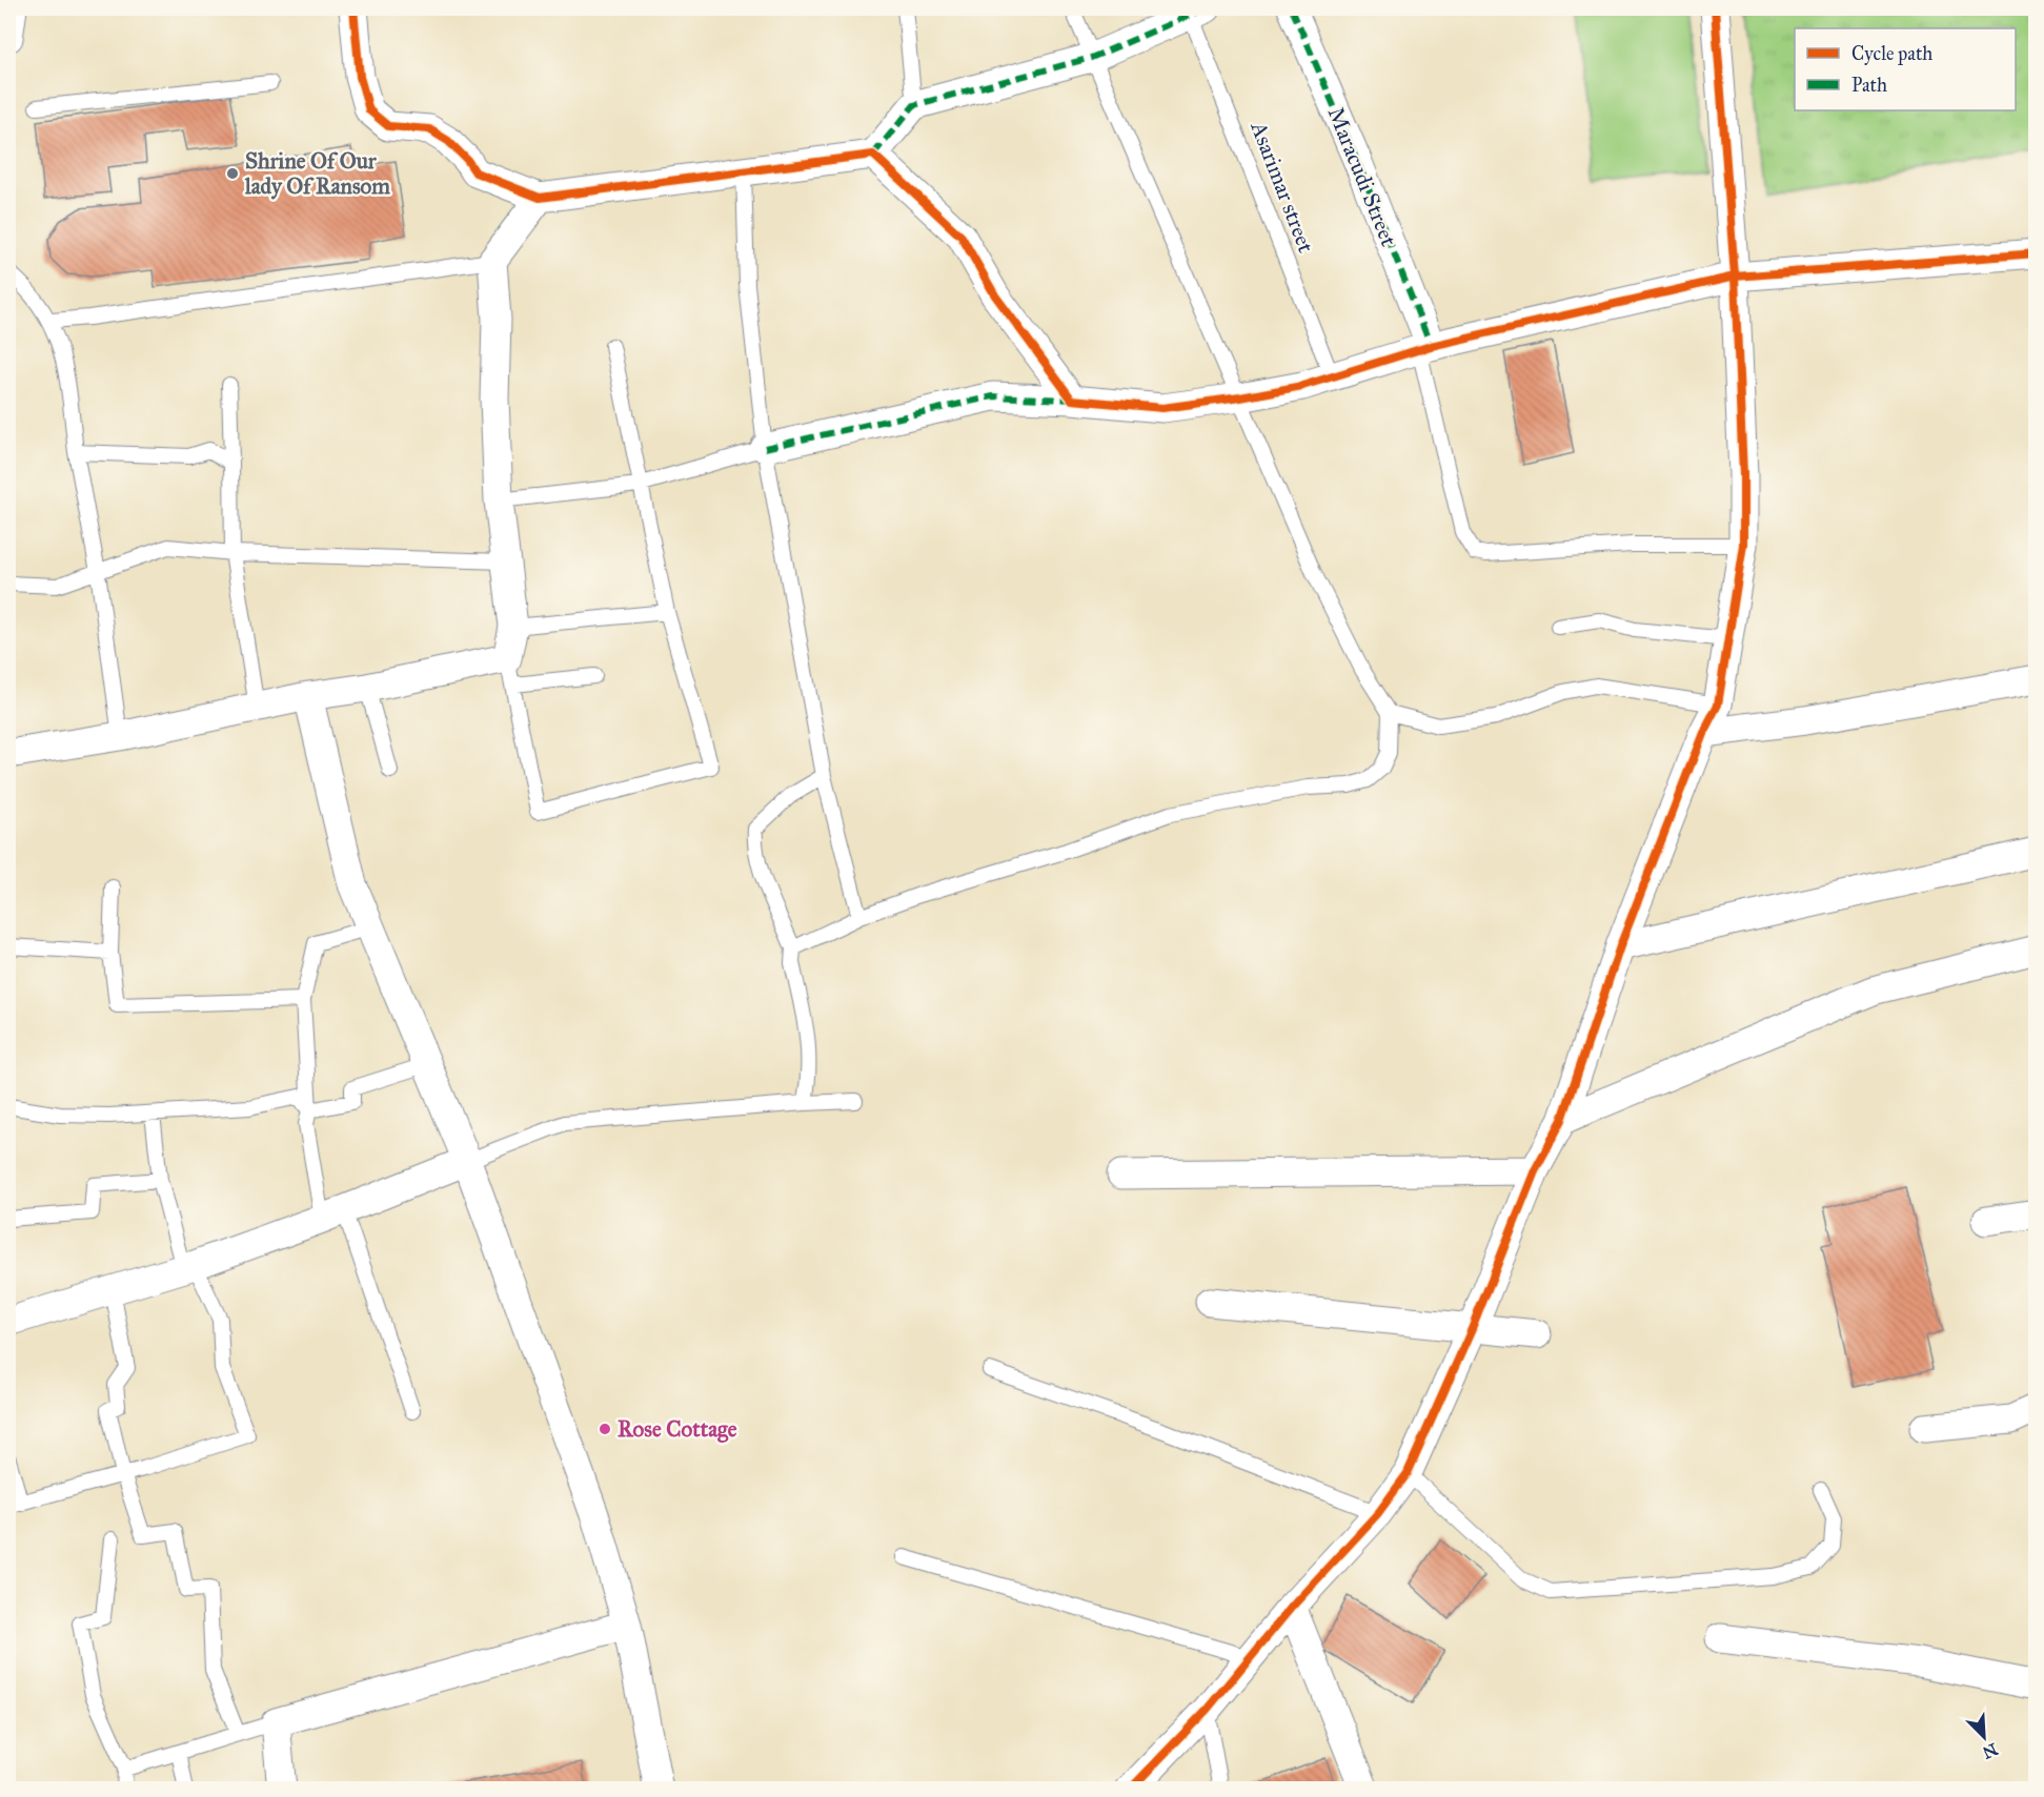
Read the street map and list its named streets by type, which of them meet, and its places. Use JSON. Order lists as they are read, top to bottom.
{
  "streets": {
    "street": ["Maracudi Street"],
    "lane": ["Asarimar street"]
  },
  "places": ["Shrine Of Our lady Of Ransom", "Rose Cottage"],
  "legend": ["Cycle path", "Path"],
  "north": "bottom right"
}
